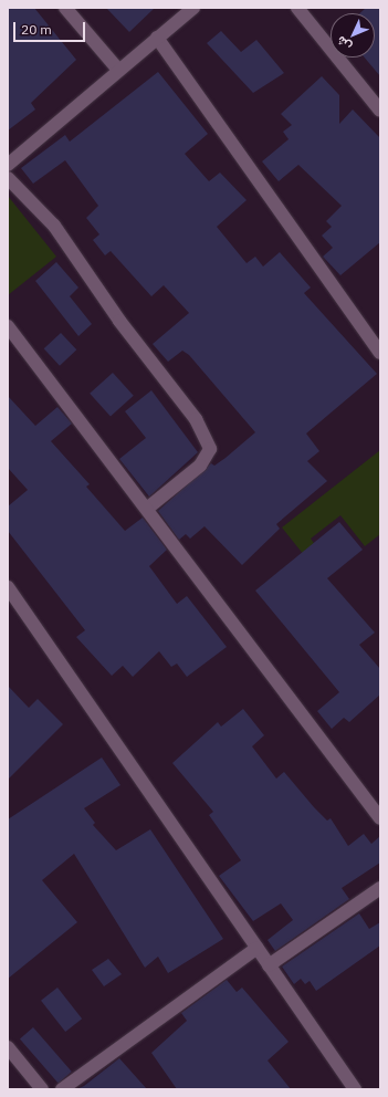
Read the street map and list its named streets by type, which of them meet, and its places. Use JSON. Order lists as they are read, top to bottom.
{
  "scale_bar": "20 m",
  "north": "bottom left"
}
